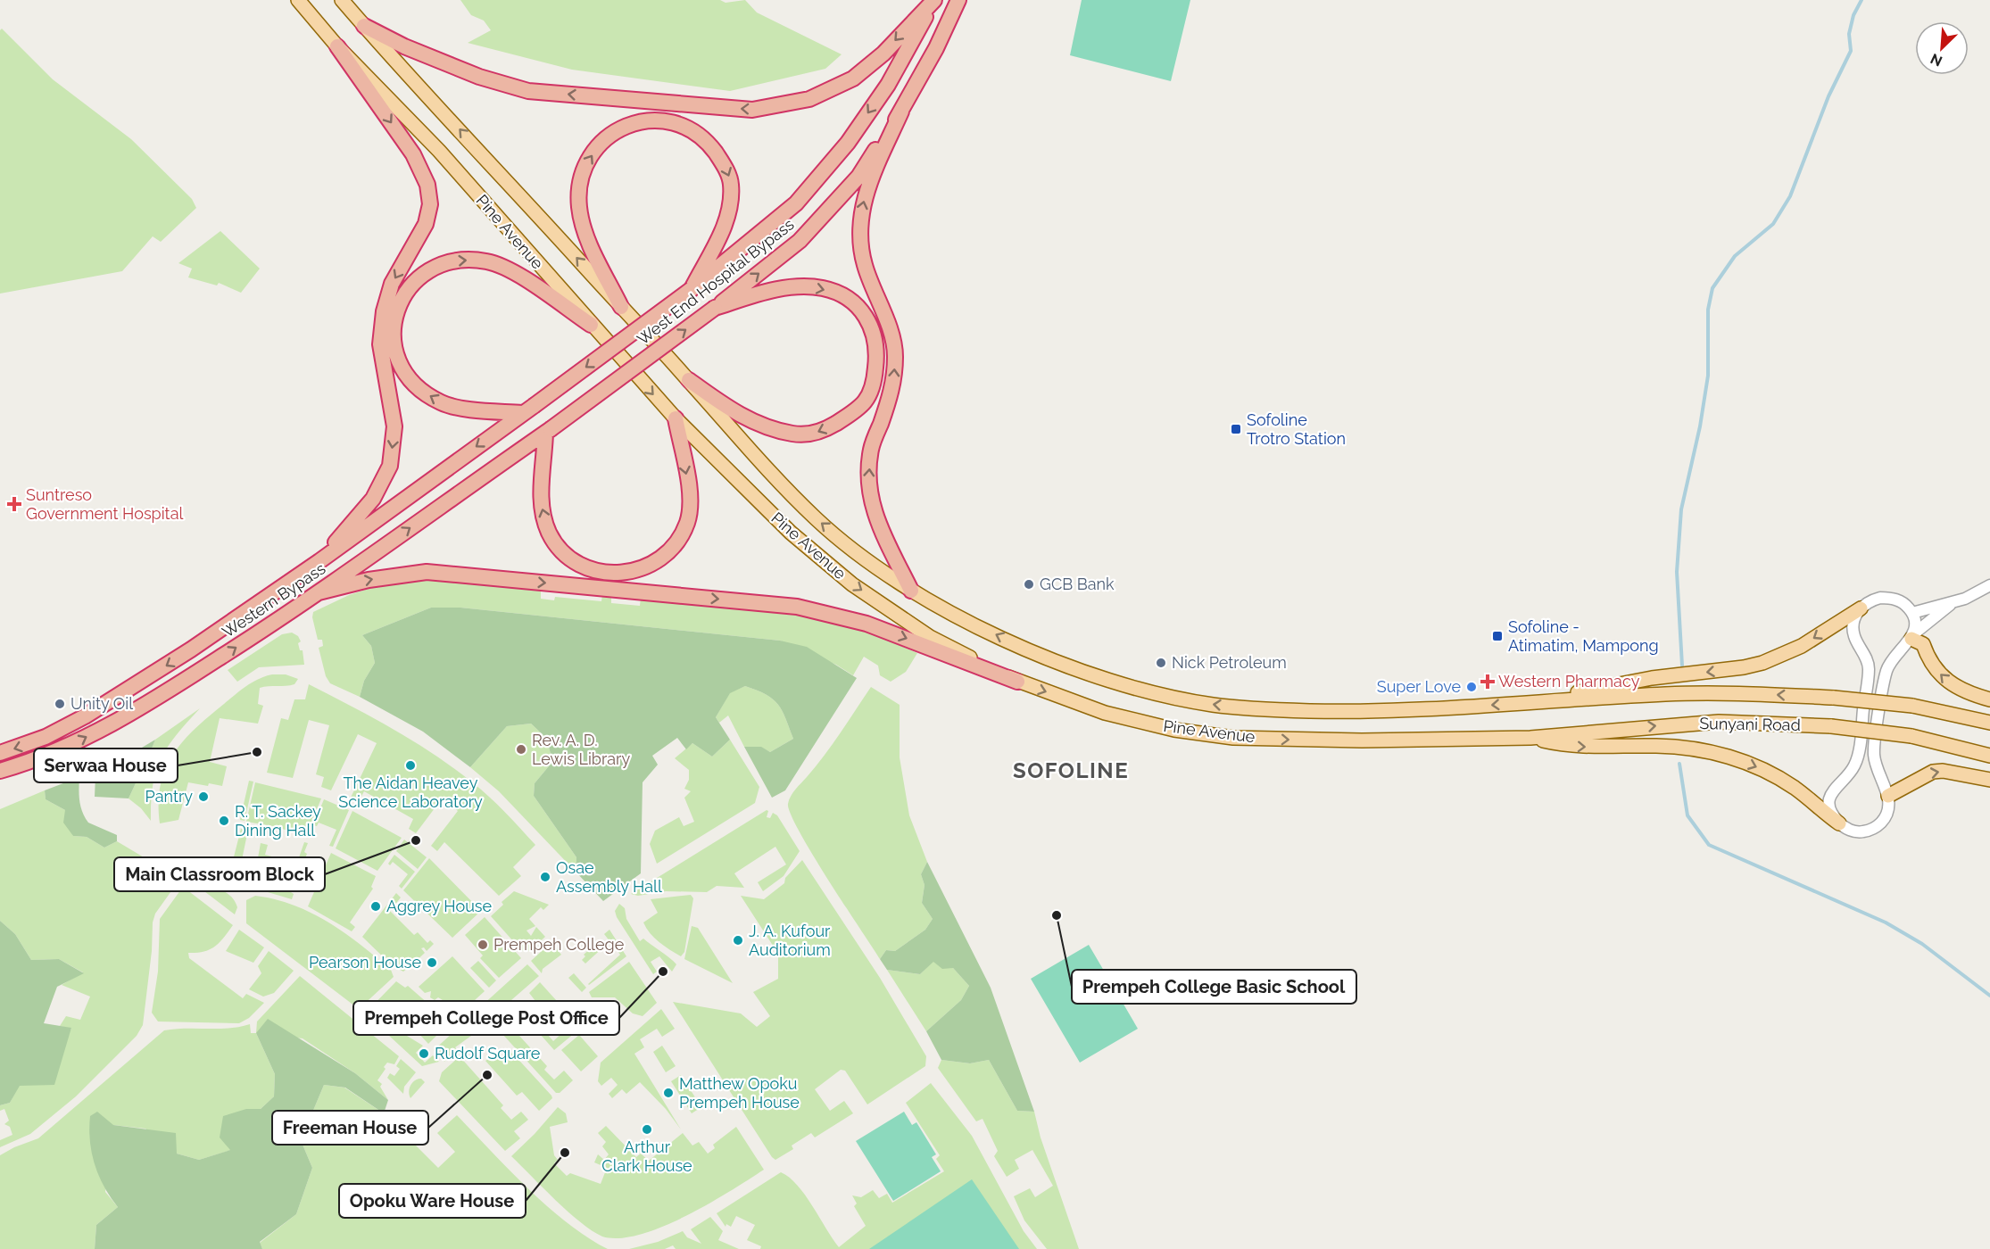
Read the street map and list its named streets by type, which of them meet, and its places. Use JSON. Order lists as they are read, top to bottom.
{
  "streets": {
    "highway": ["West End Hospital Bypass", "Western Bypass"],
    "main road": ["Pine Avenue", "Sunyani Road"]
  },
  "crossings": [
    ["Pine Avenue", "Sunyani Road"],
    ["West End Hospital Bypass", "Western Bypass"]
  ],
  "districts": ["SOFOLINE"],
  "places": {
    "transit": ["Sofoline Trotro Station", "Sofoline - Atimatim, Mampong"],
    "health": ["Suntreso Government Hospital", "Western Pharmacy"],
    "other": [
      "GCB Bank",
      "Nick Petroleum",
      "Super Love",
      "Unity Oil",
      "Rev. A. D. Lewis Library",
      "Serwaa House",
      "The Aidan Heavey Science Laboratory",
      "Pantry",
      "R. T. Sackey Dining Hall",
      "Main Classroom Block",
      "Osae Assembly Hall",
      "Aggrey House",
      "Prempeh College Basic School",
      "J. A. Kufour Auditorium",
      "Prempeh College",
      "Pearson House",
      "Prempeh College Post Office",
      "Rudolf Square",
      "Freeman House",
      "Matthew Opoku Prempeh House",
      "Arthur Clark House",
      "Opoku Ware House"
    ]
  },
  "north": "bottom left"
}
